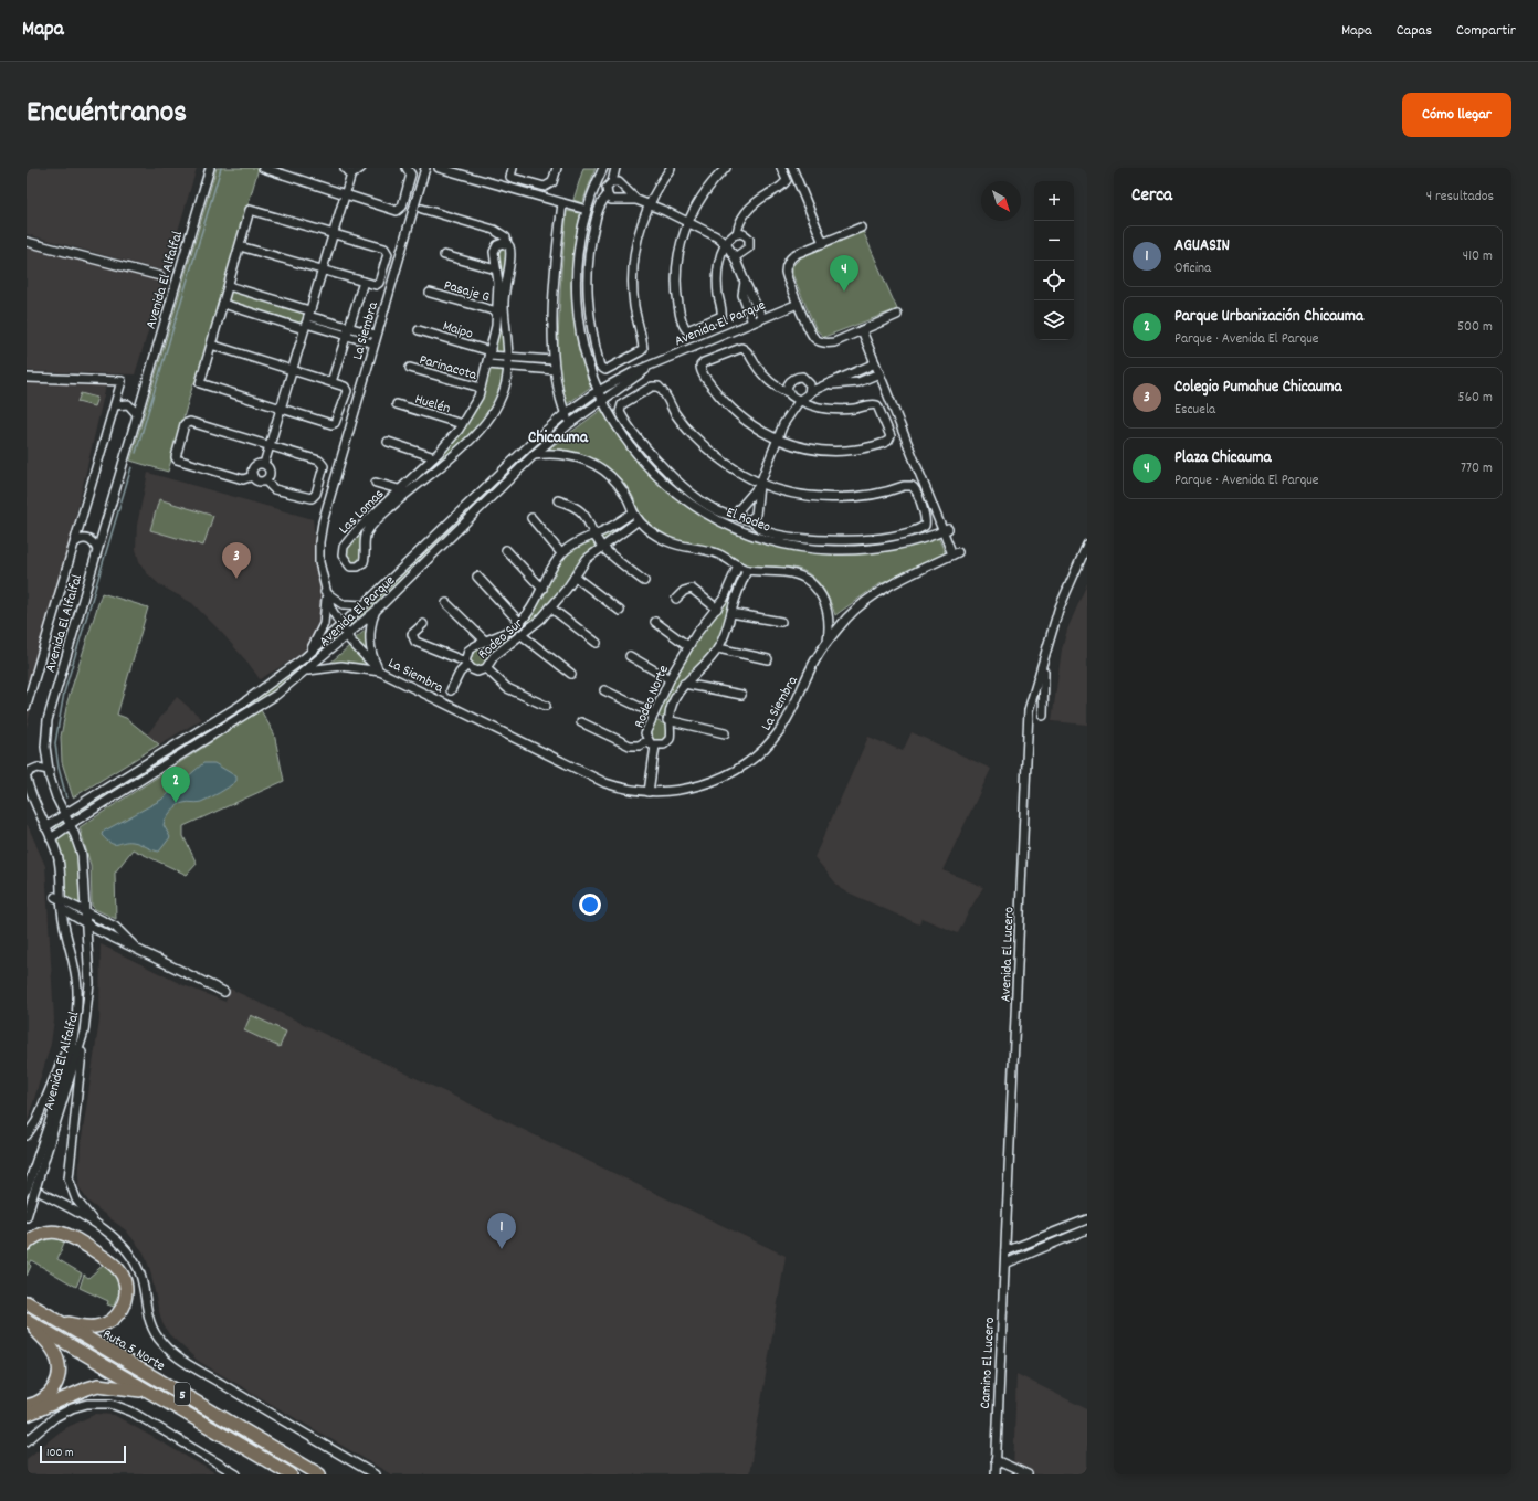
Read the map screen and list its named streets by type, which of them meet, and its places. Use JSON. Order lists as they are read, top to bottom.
{
  "streets": {
    "highway": ["Ruta 5 Norte", "5"],
    "street": [
      "Avenida El Alfalfal",
      "Pasaje G",
      "Avenida El Parque",
      "Maipo",
      "La Siembra",
      "Parinacota",
      "Huelén",
      "Las Lomas",
      "El Rodeo",
      "Rodeo Sur",
      "Rodeo Norte",
      "Avenida El Lucero",
      "Camino El Lucero"
    ]
  },
  "crossings": [
    ["Avenida El Alfalfal", "Avenida El Parque"],
    ["Pasaje G", "Las Lomas"],
    ["Avenida El Parque", "La Siembra"],
    ["Avenida El Parque", "El Rodeo"],
    ["Maipo", "Las Lomas"],
    ["La Siembra", "El Rodeo"],
    ["Parinacota", "Las Lomas"],
    ["Huelén", "Las Lomas"],
    ["Avenida El Lucero", "Camino El Lucero"]
  ],
  "districts": ["Chicauma"],
  "scale_bar": "100 m",
  "north": "bottom right",
  "page": {
    "header": "Mapa",
    "nav": ["Mapa", "Capas", "Compartir"],
    "title": "Encuéntranos",
    "buttons": "Cómo llegar",
    "heading": ["Cerca", "4 resultados"],
    "map_buttons": ["+", "−"],
    "list": [
      {
        "mark": "1",
        "name": "AGUASIN",
        "note": "Oficina",
        "value": "410 m"
      },
      {
        "mark": "2",
        "name": "Parque Urbanización Chicauma",
        "note": "Parque · Avenida El Parque",
        "value": "500 m"
      },
      {
        "mark": "3",
        "name": "Colegio Pumahue Chicauma",
        "note": "Escuela",
        "value": "560 m"
      },
      {
        "mark": "4",
        "name": "Plaza Chicauma",
        "note": "Parque · Avenida El Parque",
        "value": "770 m"
      }
    ],
    "pins": [
      "4",
      "3",
      "2",
      "1"
    ],
    "scale": "100 m"
  }
}
